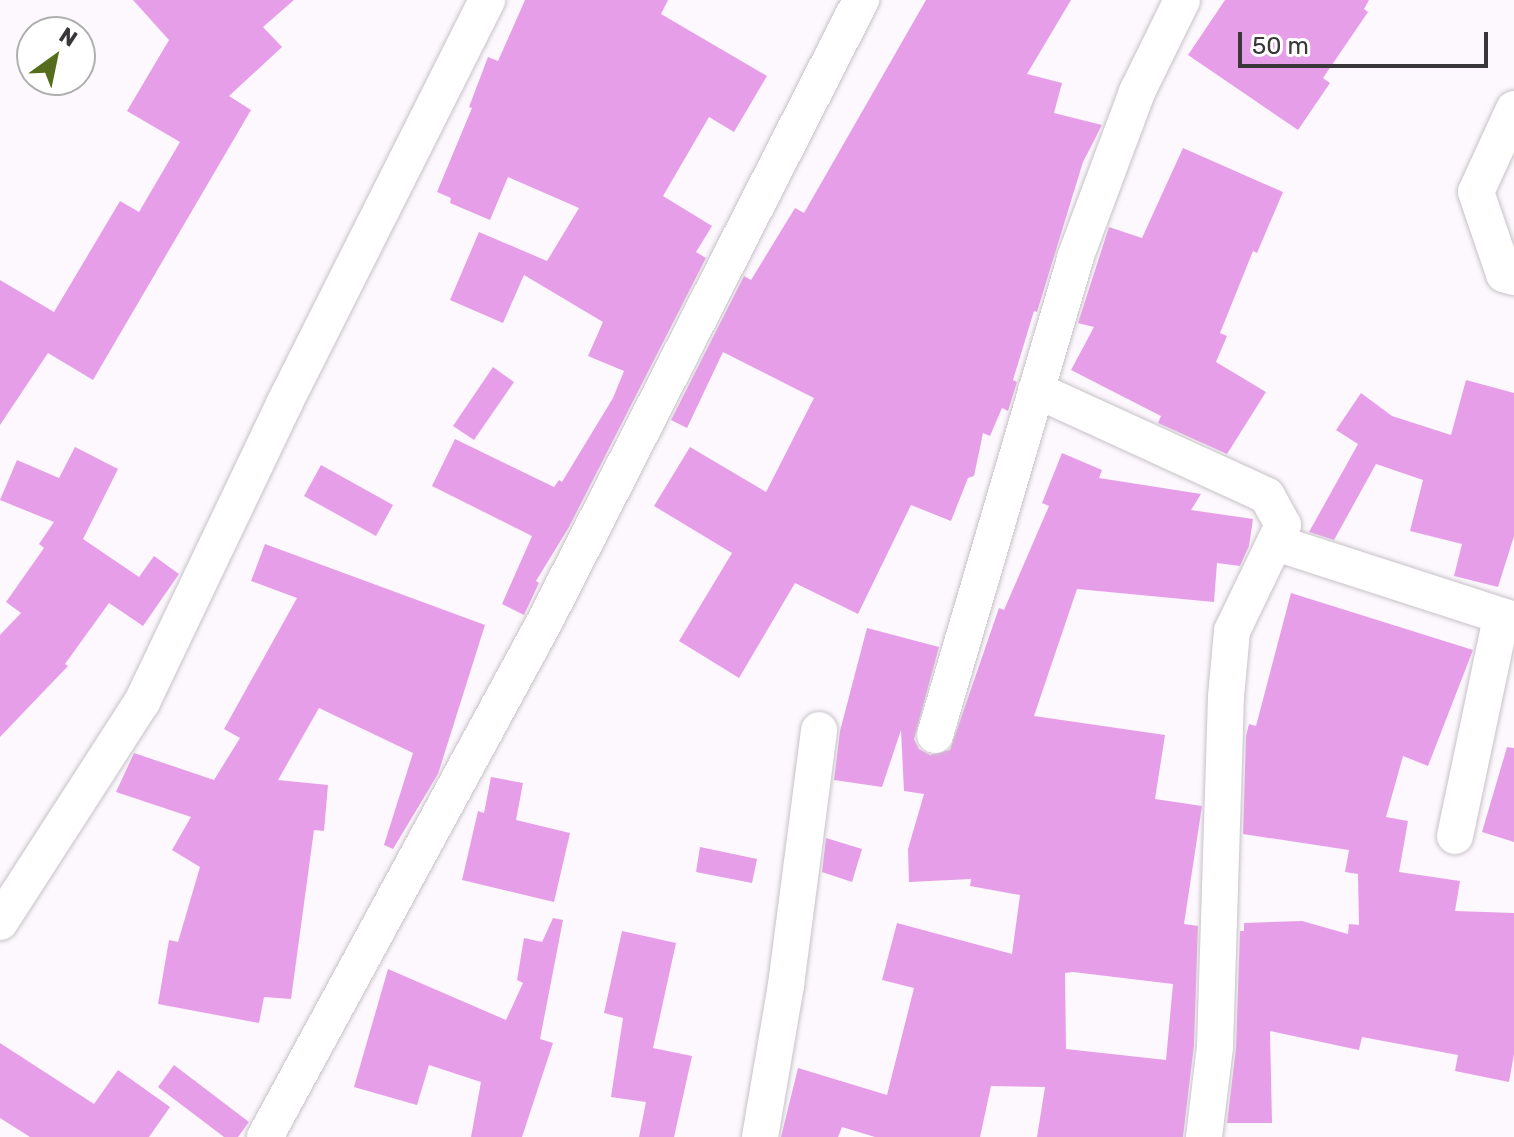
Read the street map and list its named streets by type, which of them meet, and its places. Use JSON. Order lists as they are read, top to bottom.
{
  "scale_bar": "50 m",
  "north": "top right"
}
